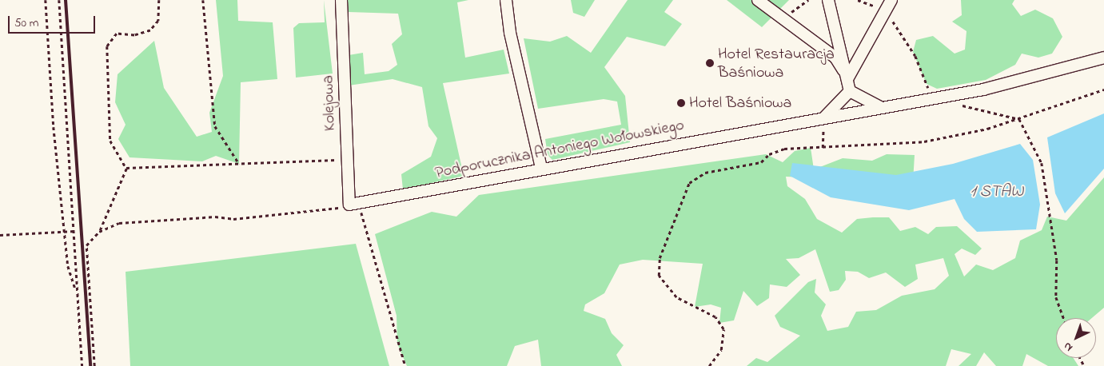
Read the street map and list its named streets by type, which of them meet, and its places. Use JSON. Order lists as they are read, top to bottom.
{
  "streets": {
    "street": ["Kolejowa", "Podporucznika Antoniego Wołowskiego"]
  },
  "crossings": [
    ["Kolejowa", "Podporucznika Antoniego Wołowskiego"]
  ],
  "water": ["1 STAW"],
  "places": ["Hotel Restauracja Baśniowa", "Hotel Baśniowa"],
  "scale_bar": "50 m",
  "north": "bottom left"
}
